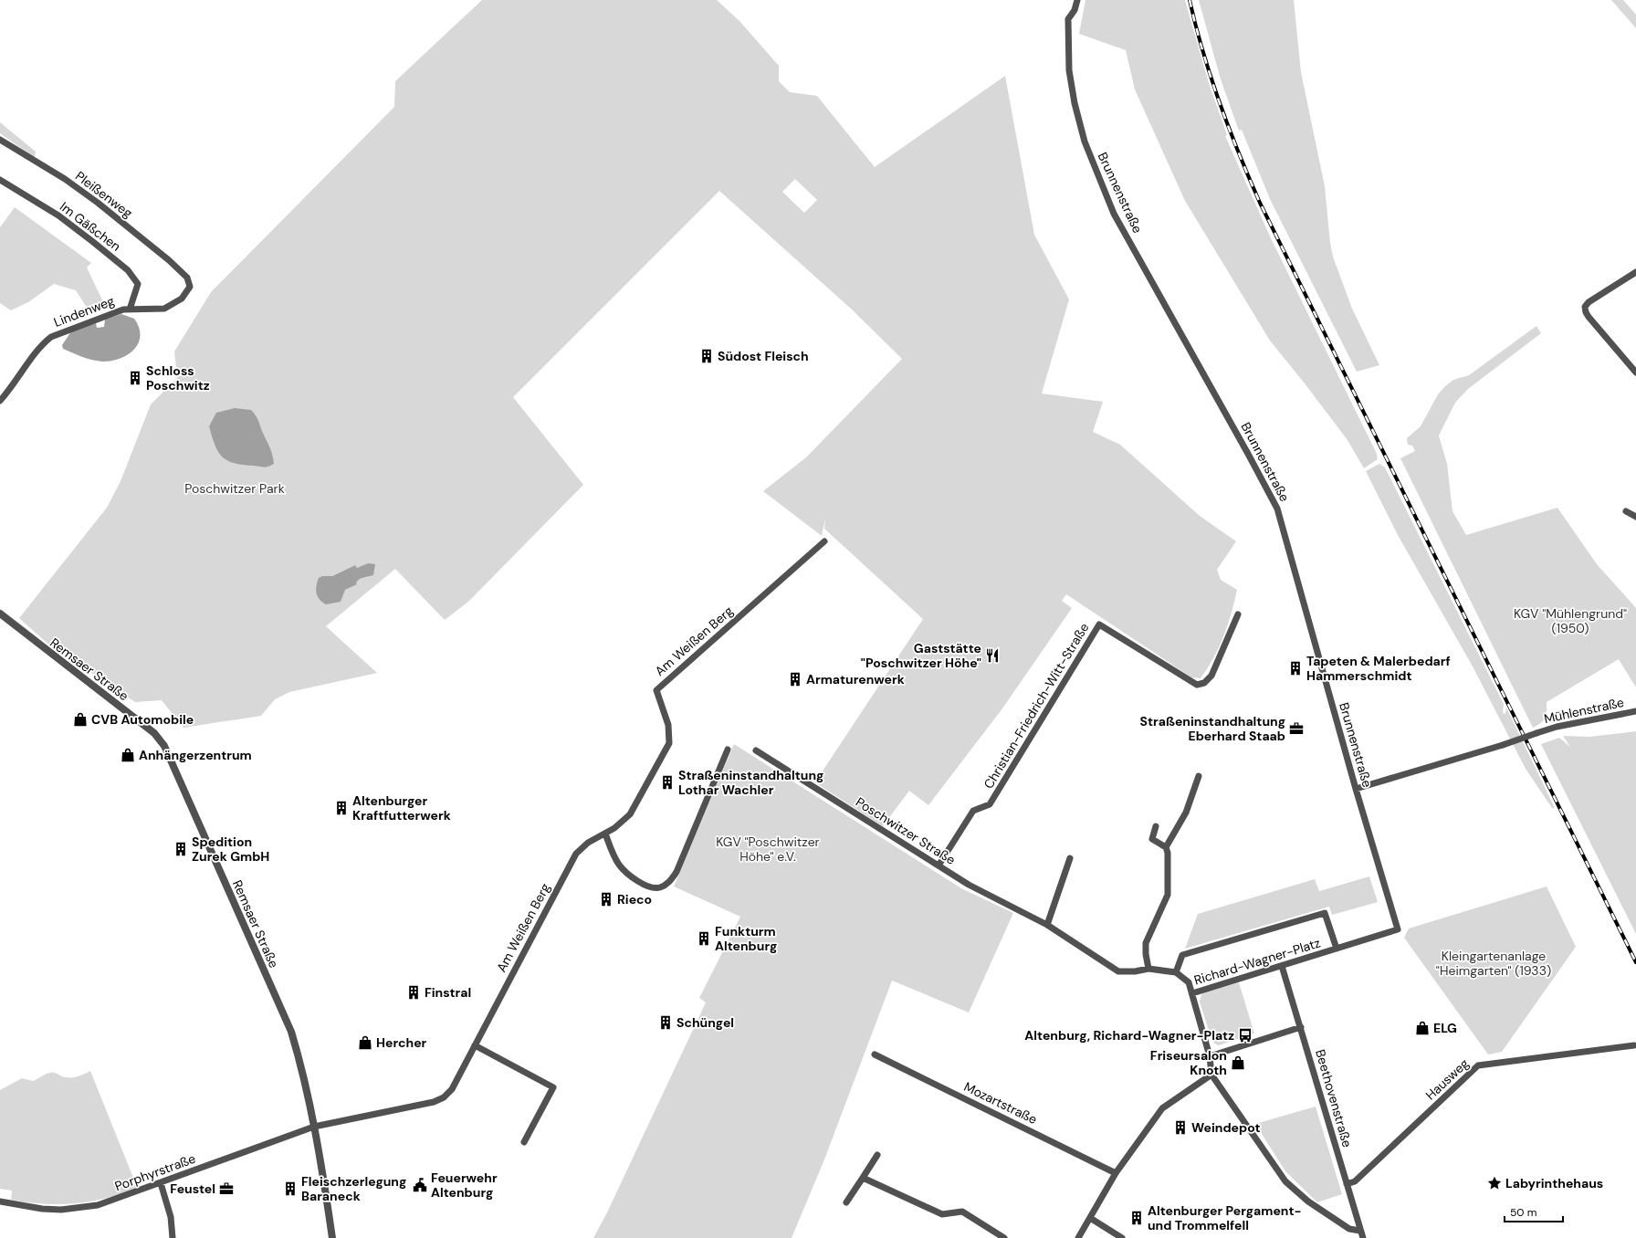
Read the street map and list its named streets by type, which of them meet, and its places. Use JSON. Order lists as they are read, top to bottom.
{
  "streets": {
    "street": [
      "Brunnenstraße",
      "Pleißenweg",
      "Im Gäßchen",
      "Lindenweg",
      "Am Weißen Berg",
      "Remsaer Straße",
      "Christian-Friedrich-Witt-Straße",
      "Mühlenstraße",
      "Poschwitzer Straße",
      "Richard-Wagner-Platz",
      "Hausweg",
      "Beethovenstraße",
      "Mozartstraße",
      "Porphyrstraße"
    ]
  },
  "crossings": [
    ["Brunnenstraße", "Mühlenstraße"],
    ["Brunnenstraße", "Richard-Wagner-Platz"],
    ["Pleißenweg", "Lindenweg"],
    ["Im Gäßchen", "Lindenweg"],
    ["Am Weißen Berg", "Remsaer Straße"],
    ["Am Weißen Berg", "Porphyrstraße"],
    ["Remsaer Straße", "Porphyrstraße"],
    ["Christian-Friedrich-Witt-Straße", "Poschwitzer Straße"],
    ["Poschwitzer Straße", "Richard-Wagner-Platz"],
    ["Richard-Wagner-Platz", "Beethovenstraße"],
    ["Hausweg", "Beethovenstraße"]
  ],
  "parks": [
    "Poschwitzer Park",
    "KGV \"Mühlengrund\" (1950)",
    "KGV \"Poschwitzer Höhe\" e.V.",
    "Kleingartenanlage \"Heimgarten\" (1933)"
  ],
  "places": {
    "building": [
      "Südost Fleisch",
      "Schloss Poschwitz",
      "Tapeten & Malerbedarf Hammerschmidt",
      "Armaturenwerk",
      "Straßeninstandhaltung Lothar Wachler",
      "Altenburger Kraftfutterwerk",
      "Spedition Zurek GmbH",
      "Rieco",
      "Funkturm Altenburg",
      "Finstral",
      "Schüngel",
      "Weindepot",
      "Fleischzerlegung Baraneck",
      "Altenburger Pergament- und Trommelfell"
    ],
    "restaurant": ["Gaststätte \"Poschwitzer Höhe\""],
    "shop": [
      "CVB Automobile",
      "Anhängerzentrum",
      "ELG",
      "Hercher",
      "Friseursalon Knoth"
    ],
    "office": ["Straßeninstandhaltung Eberhard Staab", "Feustel"],
    "bus stop": ["Altenburg, Richard-Wagner-Platz"],
    "place": ["Labyrinthehaus"],
    "public building": ["Feuerwehr Altenburg"]
  },
  "scale_bar": "50 m"
}
